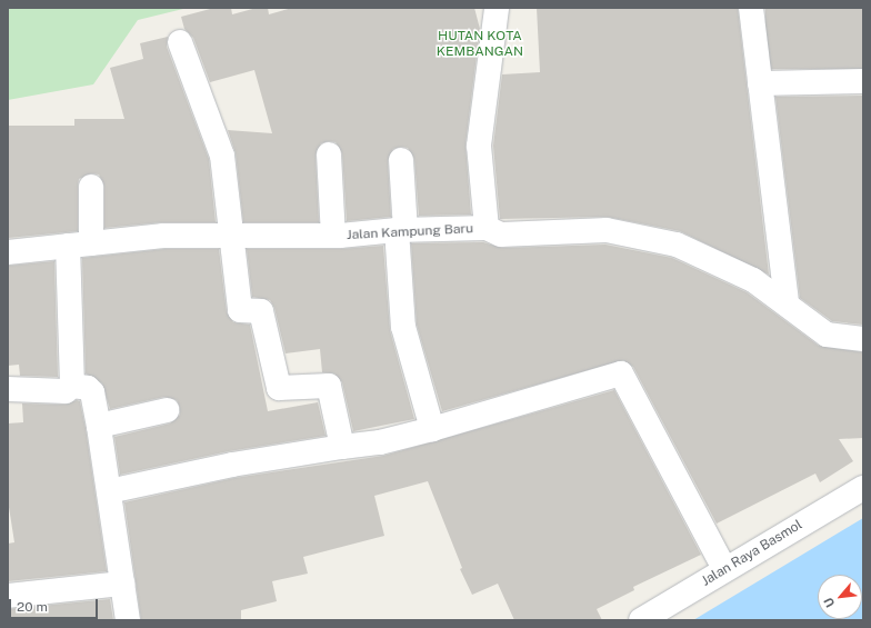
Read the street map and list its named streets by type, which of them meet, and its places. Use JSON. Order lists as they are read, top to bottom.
{
  "streets": {
    "street": ["Jalan Kampung Baru", "Jalan Raya Basmol"]
  },
  "parks": ["HUTAN KOTA KEMBANGAN"],
  "scale_bar": "20 m",
  "north": "bottom left"
}
